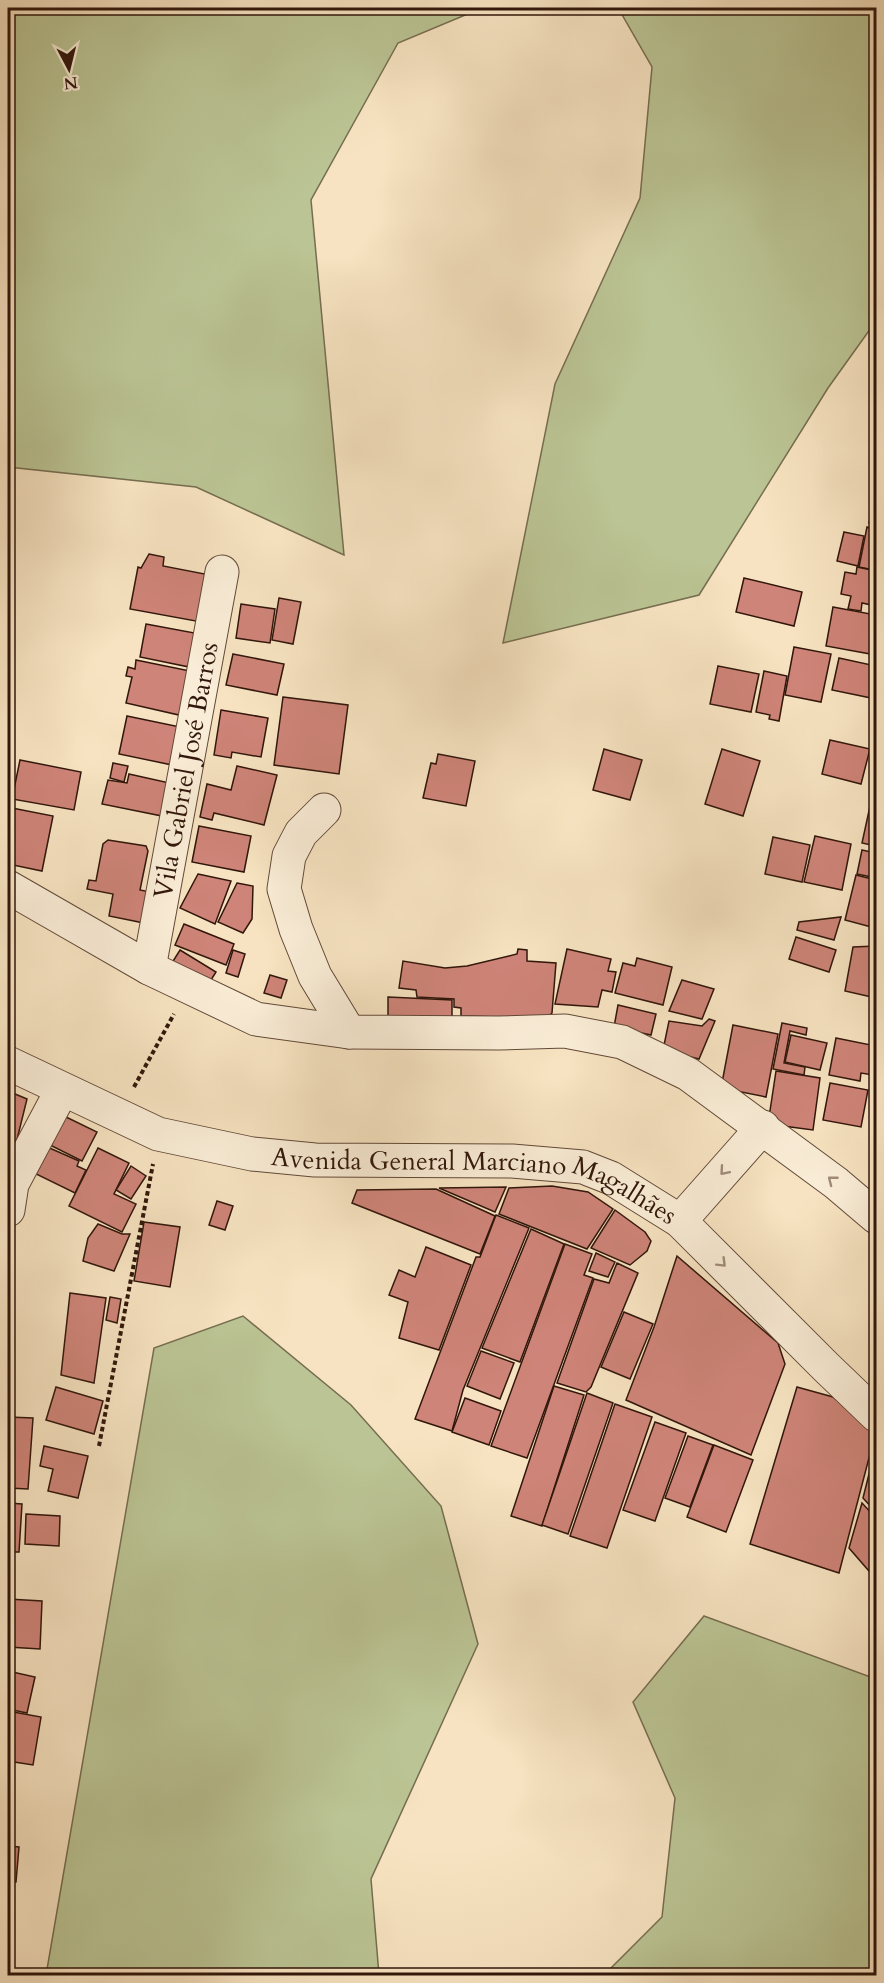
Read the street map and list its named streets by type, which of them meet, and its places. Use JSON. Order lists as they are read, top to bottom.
{
  "streets": {
    "street": ["Vila Gabriel José Barros", "Avenida General Marciano Magalhães"]
  },
  "north": "bottom"
}
